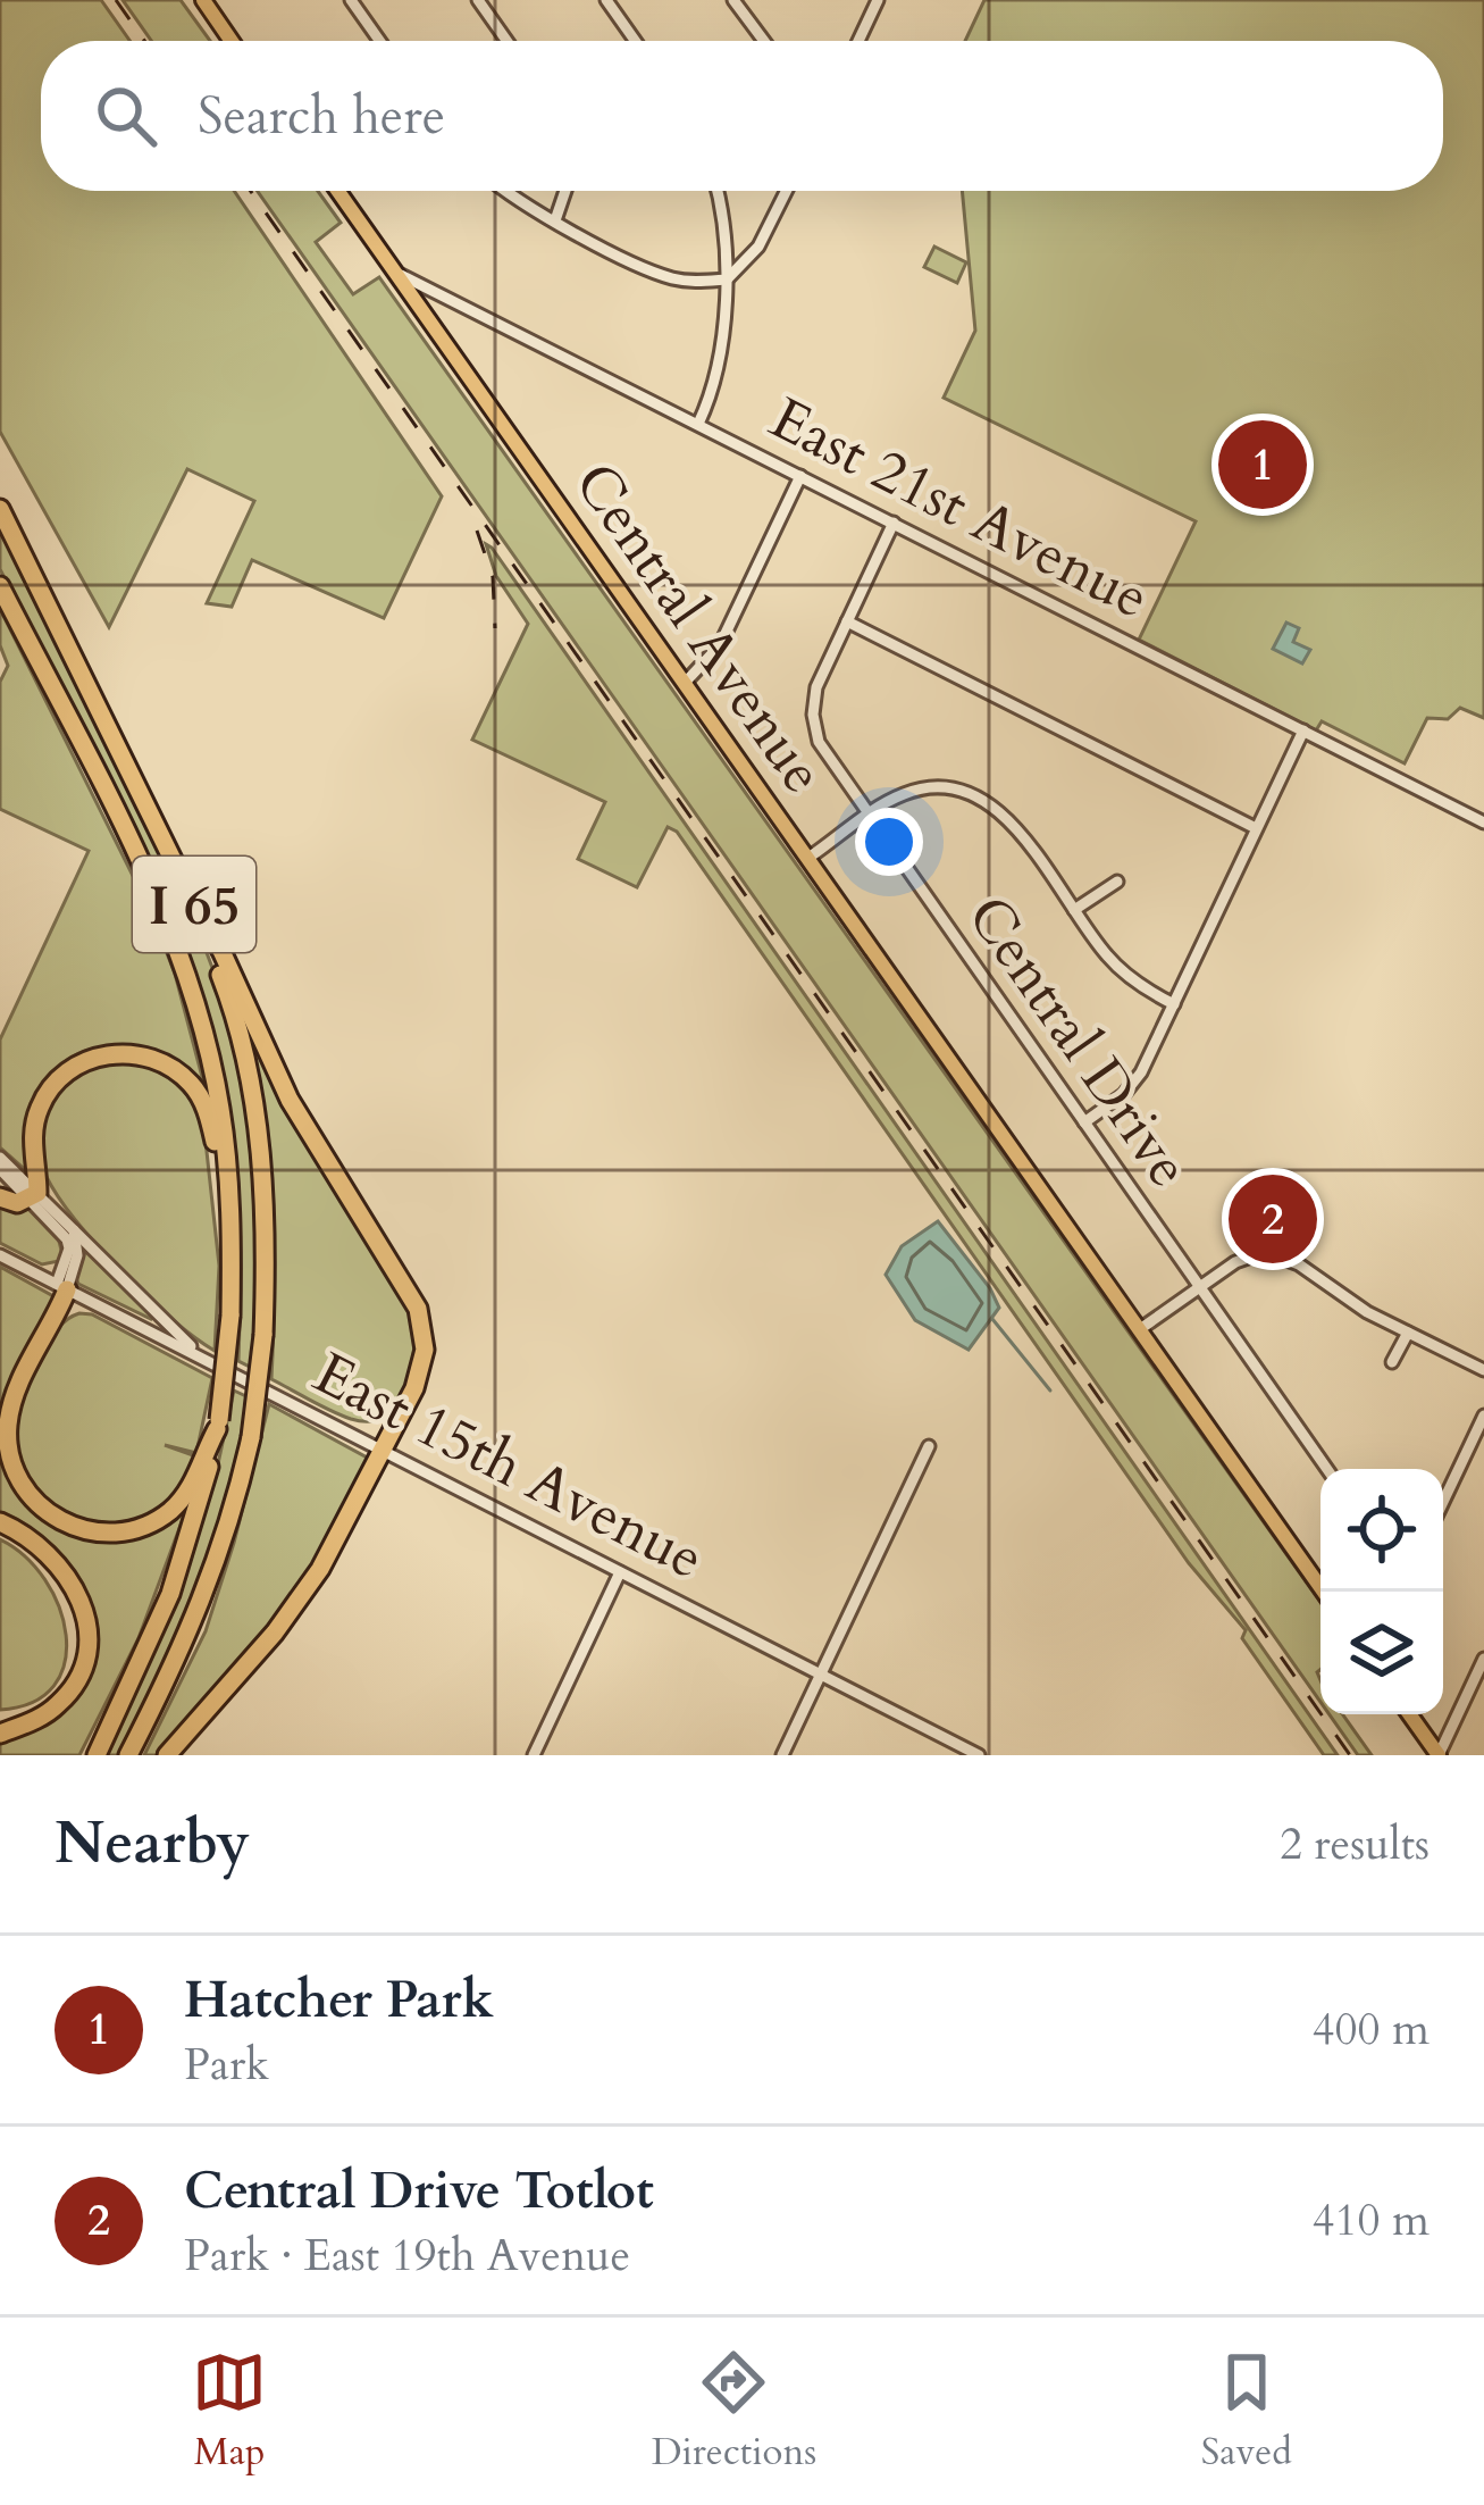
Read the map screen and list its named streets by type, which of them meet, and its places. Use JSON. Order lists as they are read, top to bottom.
{
  "streets": {
    "highway": ["I 65"],
    "main road": ["Central Avenue"],
    "street": ["East 21st Avenue", "Central Drive", "East 15th Avenue"]
  },
  "crossings": [
    ["East 21st Avenue", "Central Avenue"]
  ],
  "page": {
    "search": "Search here",
    "pins": ["1", "2"],
    "heading": ["Nearby", "2 results"],
    "list": [
      {
        "mark": "1",
        "name": "Hatcher Park",
        "note": "Park",
        "value": "400 m"
      },
      {
        "mark": "2",
        "name": "Central Drive Totlot",
        "note": "Park · East 19th Avenue",
        "value": "410 m"
      }
    ],
    "nav": ["Map", "Directions", "Saved"]
  }
}
